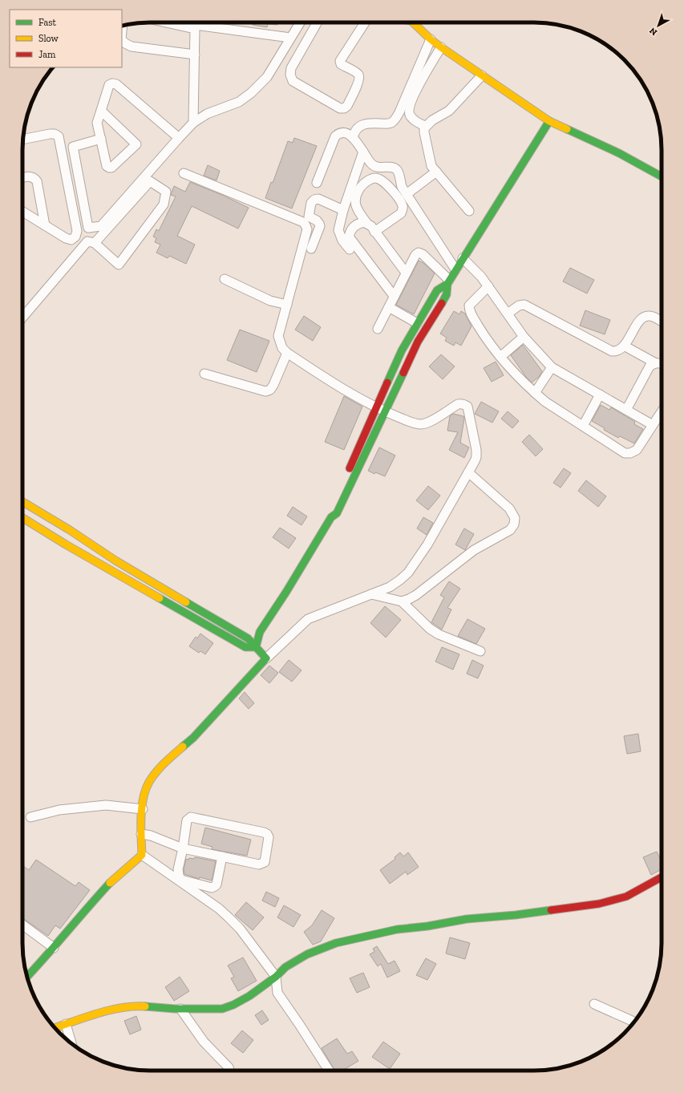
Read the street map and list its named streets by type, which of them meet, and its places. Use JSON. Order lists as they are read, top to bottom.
{
  "legend": ["Fast", "Slow", "Jam"],
  "north": "bottom left"
}
